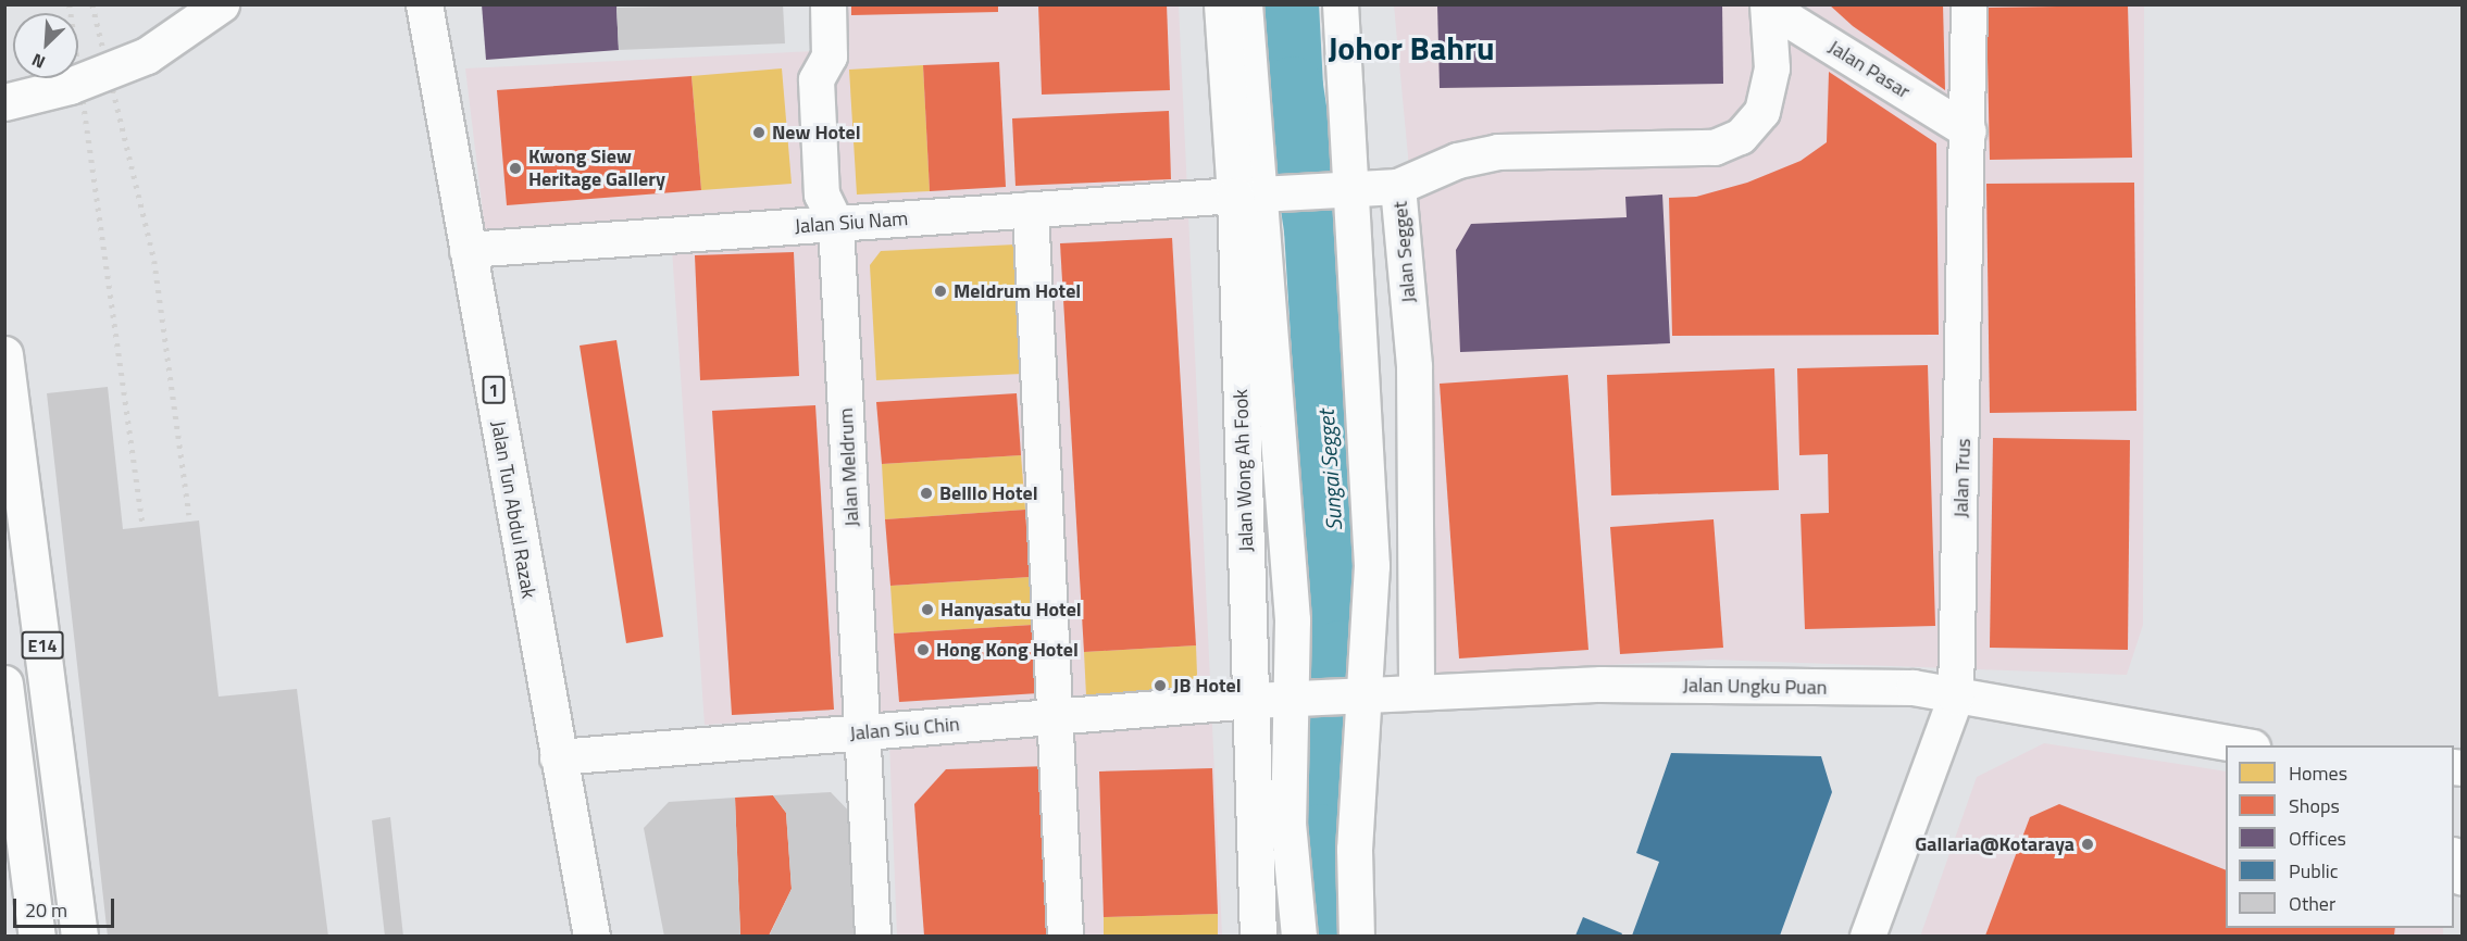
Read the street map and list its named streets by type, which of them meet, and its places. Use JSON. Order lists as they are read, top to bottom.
{
  "streets": {
    "main road": [
      "1",
      "Jalan Wong Ah Fook",
      "Jalan Tun Abdul Razak",
      "E14"
    ],
    "street": [
      "Jalan Pasar",
      "Jalan Siu Nam",
      "Jalan Segget",
      "Jalan Meldrum",
      "Jalan Trus",
      "Jalan Ungku Puan",
      "Jalan Siu Chin"
    ]
  },
  "crossings": [
    ["Jalan Pasar", "Jalan Segget"],
    ["Jalan Pasar", "Jalan Trus"],
    ["Jalan Siu Nam", "Jalan Segget"],
    ["Jalan Siu Nam", "Jalan Meldrum"],
    ["Jalan Siu Nam", "Jalan Wong Ah Fook"],
    ["Jalan Siu Nam", "Jalan Tun Abdul Razak"],
    ["Jalan Segget", "Jalan Ungku Puan"],
    ["Jalan Meldrum", "Jalan Siu Chin"],
    ["Jalan Wong Ah Fook", "Jalan Ungku Puan"],
    ["Jalan Wong Ah Fook", "Jalan Siu Chin"],
    ["Jalan Trus", "Jalan Ungku Puan"],
    ["Jalan Tun Abdul Razak", "Jalan Siu Chin"],
    ["Jalan Ungku Puan", "Jalan Siu Chin"]
  ],
  "districts": ["Johor Bahru"],
  "water": ["Sungai Segget"],
  "places": [
    "New Hotel",
    "Kwong Siew Heritage Gallery",
    "Meldrum Hotel",
    "Belllo Hotel",
    "Hanyasatu Hotel",
    "Hong Kong Hotel",
    "JB Hotel",
    "Gallaria@Kotaraya"
  ],
  "legend": [
    "Homes",
    "Shops",
    "Offices",
    "Public",
    "Other"
  ],
  "scale_bar": "20 m",
  "north": "bottom left"
}
